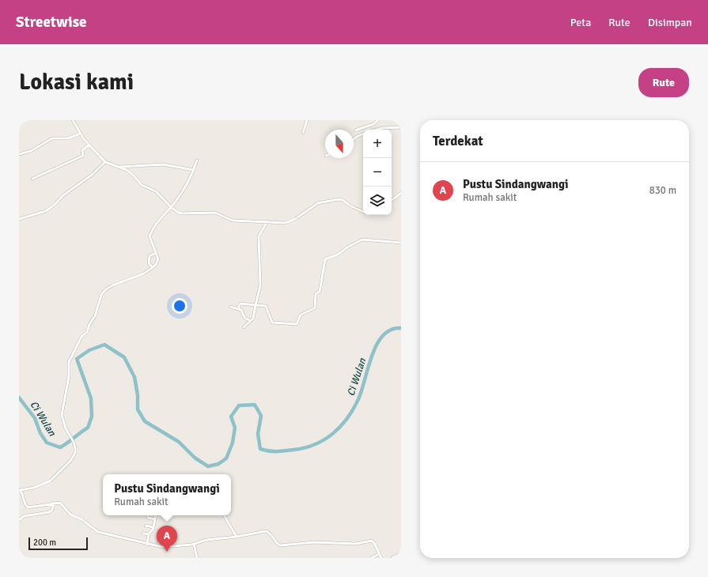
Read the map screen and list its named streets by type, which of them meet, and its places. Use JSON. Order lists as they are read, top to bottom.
{
  "water": ["Ci Wulan"],
  "scale_bar": "200 m",
  "north": "bottom",
  "page": {
    "header": "Streetwise",
    "nav": ["Peta", "Rute", "Disimpan"],
    "buttons": "Rute",
    "title": "Lokasi kami",
    "heading": "Terdekat",
    "map_buttons": ["+", "−"],
    "list": [
      {
        "mark": "A",
        "name": "Pustu Sindangwangi",
        "note": "Rumah sakit",
        "value": "830 m"
      }
    ],
    "popup": ["Pustu Sindangwangi", "Rumah sakit"],
    "pins": "A",
    "scale": "200 m"
  }
}
